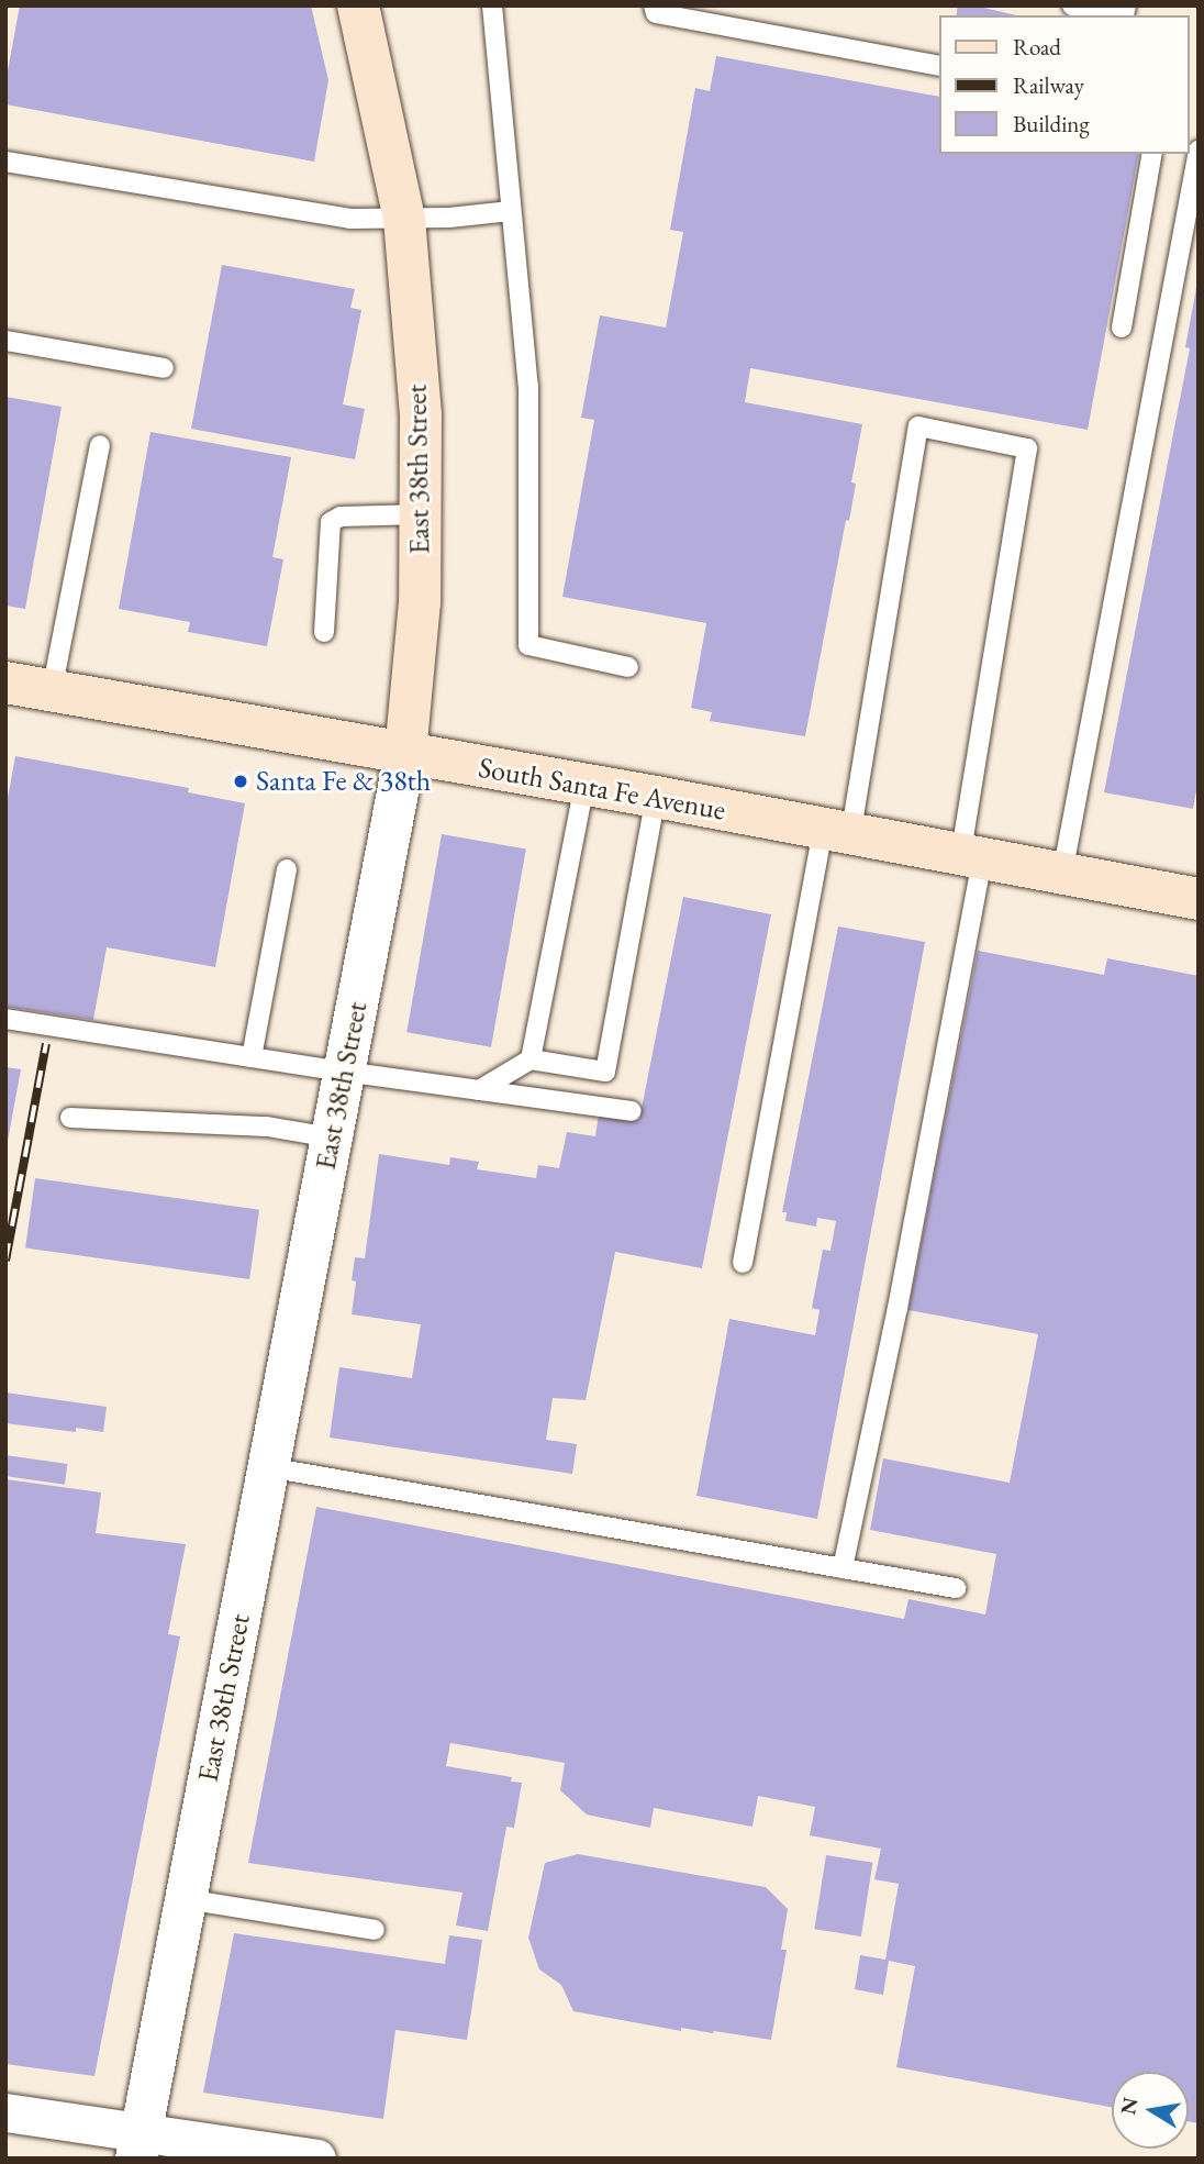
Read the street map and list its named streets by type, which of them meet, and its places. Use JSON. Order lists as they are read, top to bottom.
{
  "streets": {
    "main road": ["East 38th Street", "South Santa Fe Avenue"]
  },
  "crossings": [
    ["East 38th Street", "South Santa Fe Avenue"]
  ],
  "places": ["Santa Fe & 38th"],
  "legend": ["Road", "Railway", "Building"],
  "north": "left"
}
